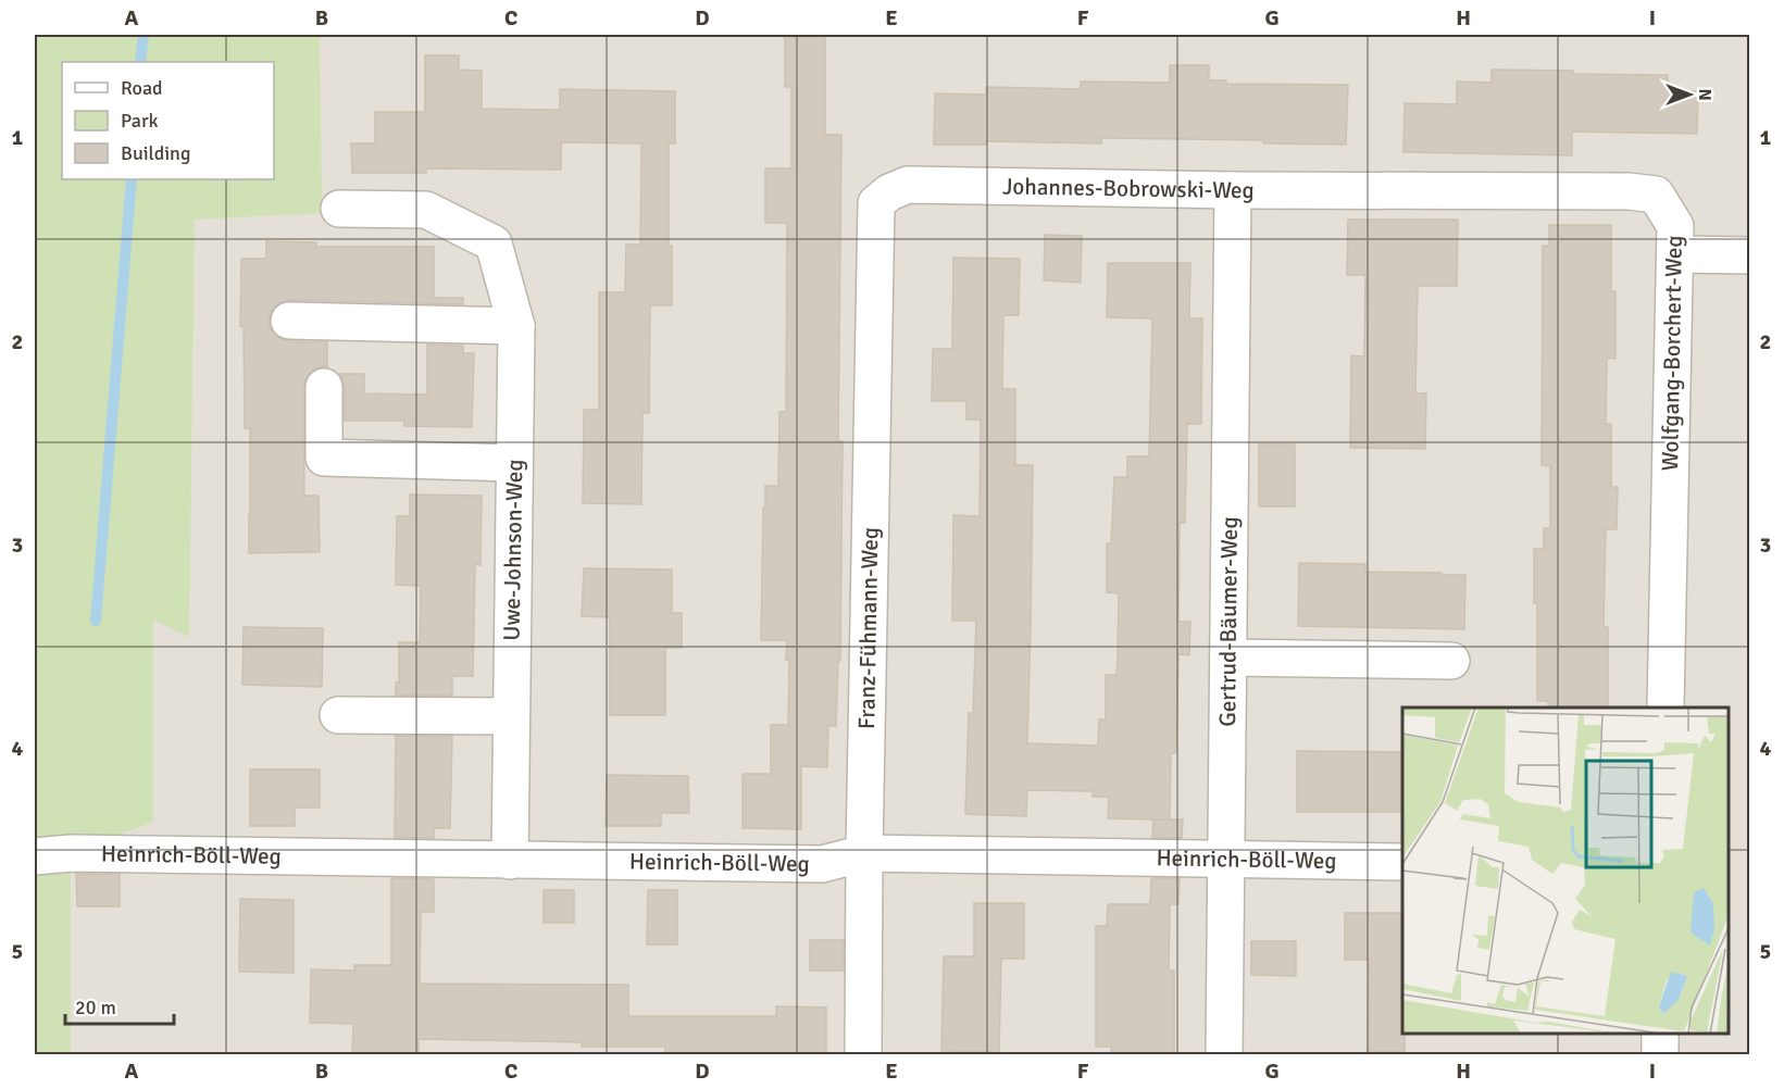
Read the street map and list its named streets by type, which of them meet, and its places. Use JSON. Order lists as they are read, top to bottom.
{
  "streets": {
    "street": [
      "Johannes-Bobrowski-Weg",
      "Wolfgang-Borchert-Weg",
      "Uwe-Johnson-Weg",
      "Gertrud-Bäumer-Weg",
      "Franz-Fühmann-Weg",
      "Heinrich-Böll-Weg"
    ]
  },
  "crossings": [
    ["Johannes-Bobrowski-Weg", "Wolfgang-Borchert-Weg"],
    ["Johannes-Bobrowski-Weg", "Gertrud-Bäumer-Weg"],
    ["Johannes-Bobrowski-Weg", "Franz-Fühmann-Weg"],
    ["Uwe-Johnson-Weg", "Heinrich-Böll-Weg"],
    ["Gertrud-Bäumer-Weg", "Heinrich-Böll-Weg"],
    ["Franz-Fühmann-Weg", "Heinrich-Böll-Weg"]
  ],
  "legend": ["Road", "Park", "Building"],
  "scale_bar": "20 m",
  "north": "right",
  "grid": {
    "columns": [
      "A",
      "B",
      "C",
      "D",
      "E",
      "F",
      "G",
      "H",
      "I"
    ],
    "rows": [
      "1",
      "2",
      "3",
      "4",
      "5"
    ]
  }
}
